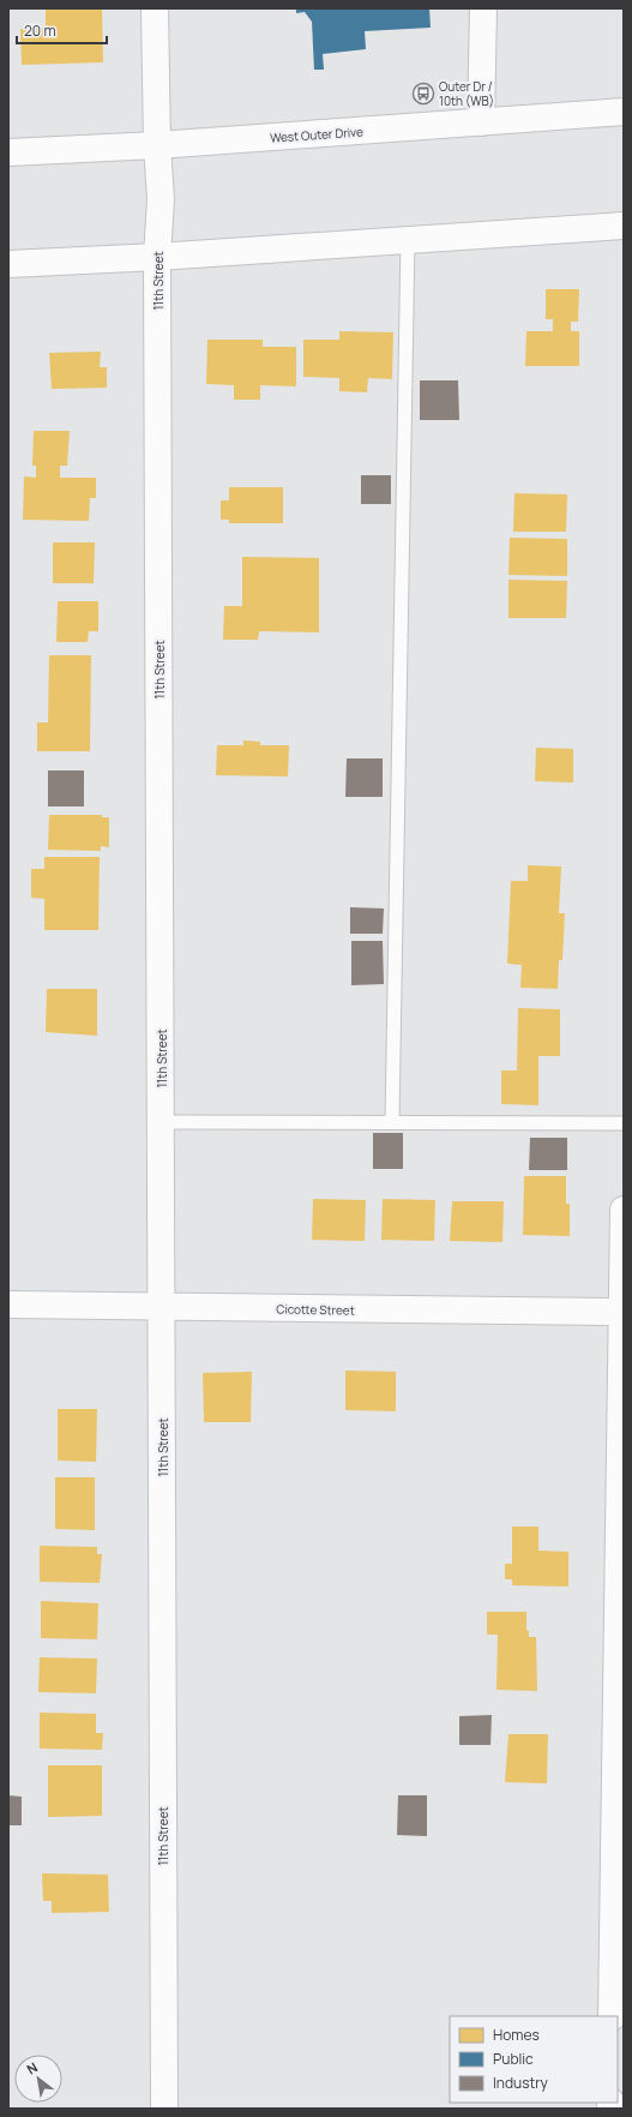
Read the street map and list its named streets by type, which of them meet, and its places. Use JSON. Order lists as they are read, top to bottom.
{
  "streets": {
    "street": ["West Outer Drive", "11th Street", "Cicotte Street"]
  },
  "crossings": [
    ["West Outer Drive", "11th Street"],
    ["11th Street", "Cicotte Street"]
  ],
  "places": {
    "bus stop": ["Outer Dr / 10th (WB)"]
  },
  "legend": ["Homes", "Public", "Industry"],
  "scale_bar": "20 m",
  "north": "top left"
}
